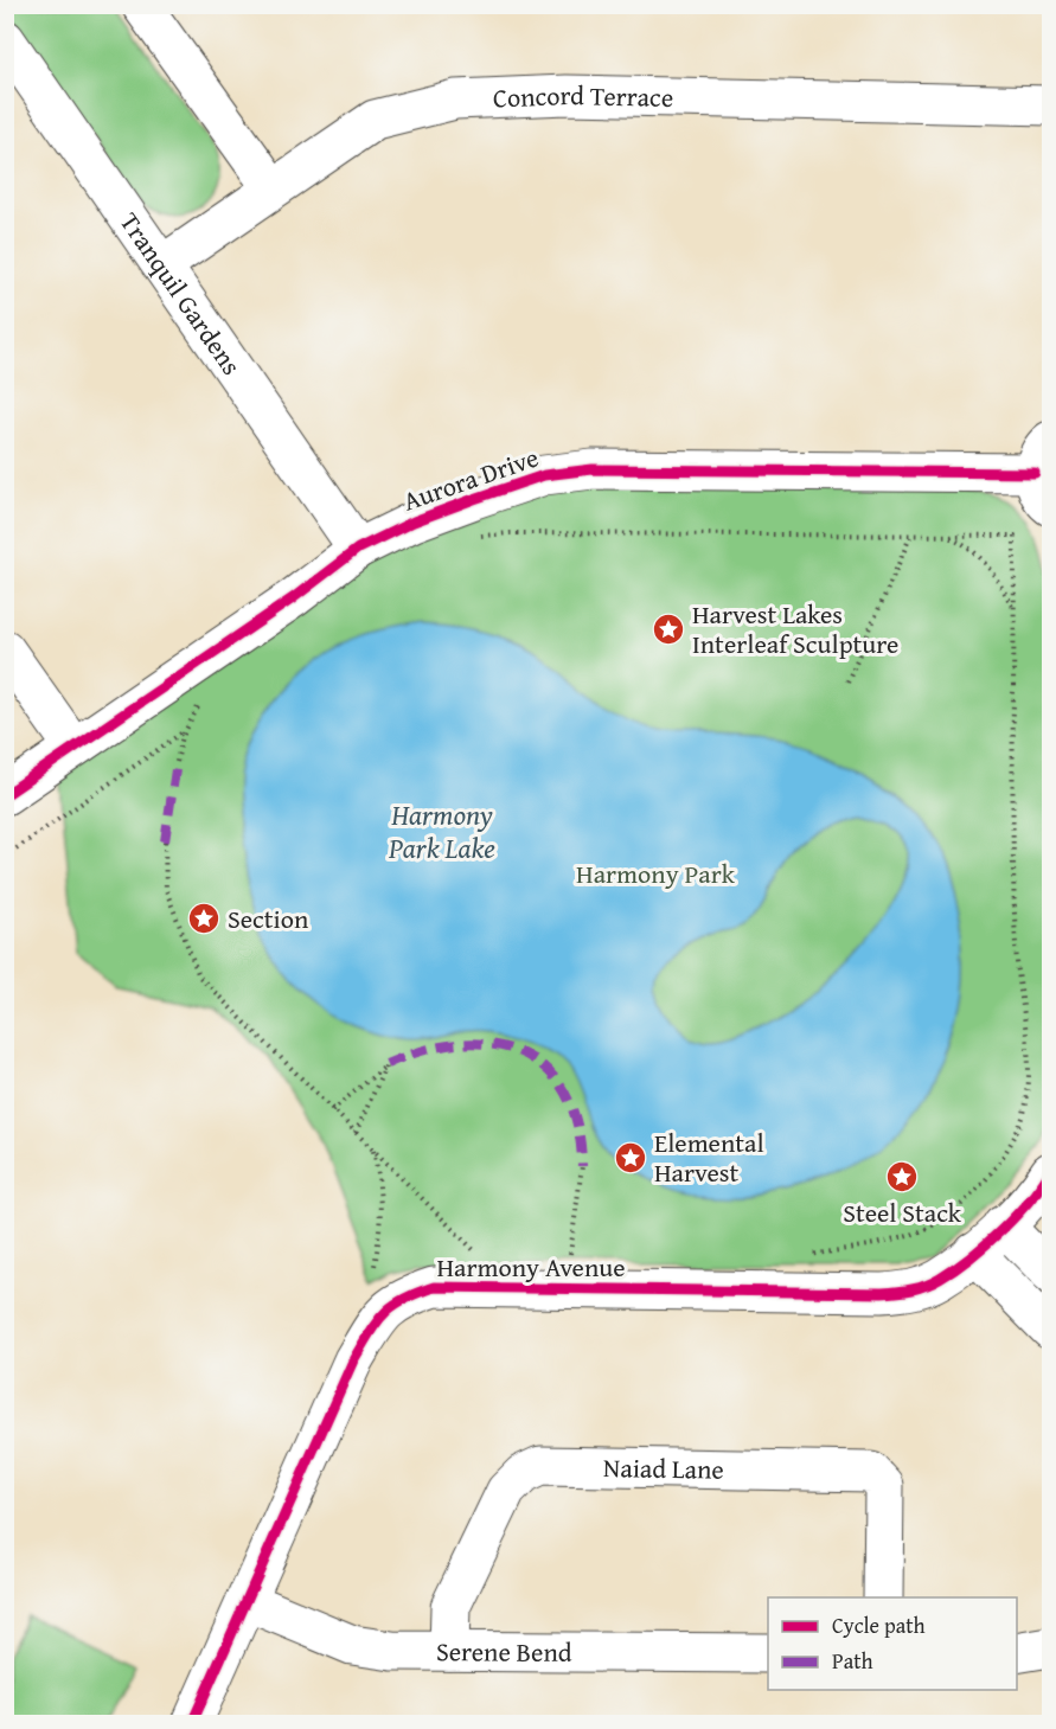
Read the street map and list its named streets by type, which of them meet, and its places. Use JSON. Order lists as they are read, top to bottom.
{
  "streets": {
    "street": [
      "Concord Terrace",
      "Tranquil Gardens",
      "Aurora Drive",
      "Harmony Avenue",
      "Naiad Lane",
      "Serene Bend"
    ]
  },
  "crossings": [
    ["Concord Terrace", "Tranquil Gardens"],
    ["Tranquil Gardens", "Aurora Drive"],
    ["Harmony Avenue", "Serene Bend"],
    ["Naiad Lane", "Serene Bend"]
  ],
  "water": ["Harmony Park Lake"],
  "parks": ["Harmony Park"],
  "places": {
    "place": [
      "Harvest Lakes Interleaf Sculpture",
      "Section",
      "Elemental Harvest",
      "Steel Stack"
    ]
  },
  "legend": ["Cycle path", "Path"]
}
